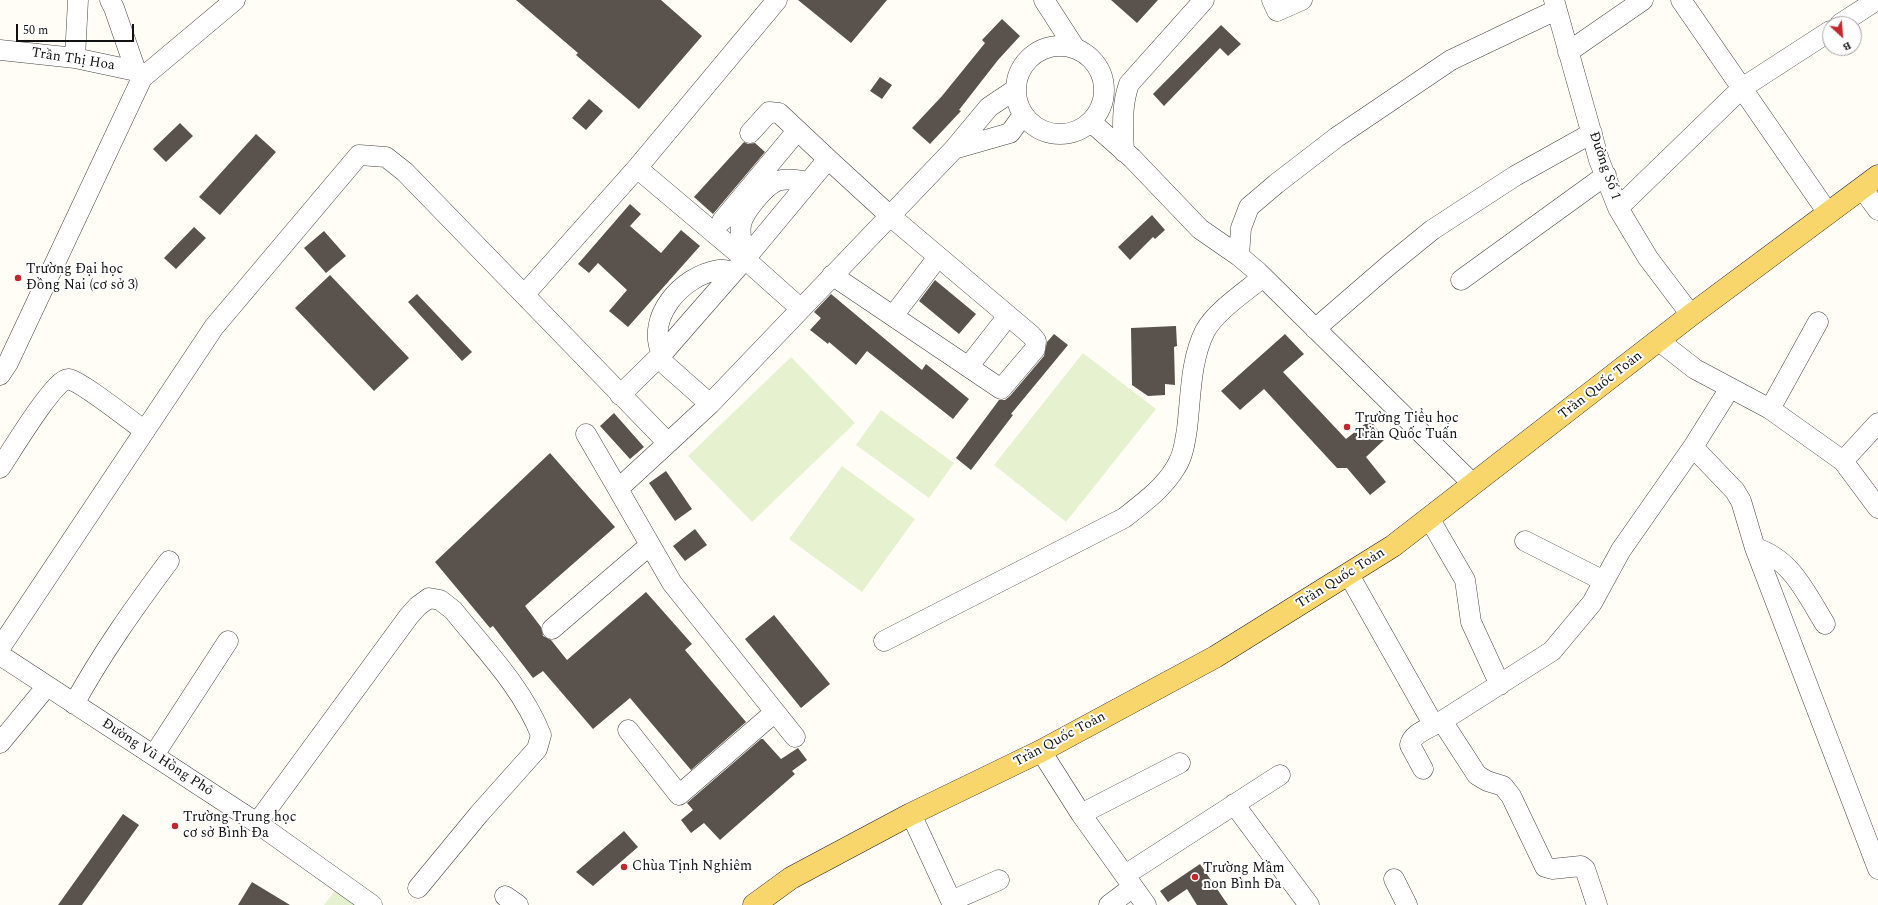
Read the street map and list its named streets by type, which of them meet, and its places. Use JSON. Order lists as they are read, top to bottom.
{
  "streets": {
    "main road": ["Trần Quốc Toản"],
    "street": ["Trần Thị Hoa", "Đường Số 1", "Đường Vũ Hồng Phô"]
  },
  "crossings": [
    ["Đường Số 1", "Trần Quốc Toản"]
  ],
  "places": [
    "Trường Đại học Đồng Nai (cơ sở 3)",
    "Trường Tiểu học Trần Quốc Tuấn",
    "Trường Trung học cơ sở Bình Đa",
    "Chùa Tịnh Nghiêm",
    "Trường Mầm non Bình Đa"
  ],
  "scale_bar": "50 m",
  "north": "bottom right"
}
